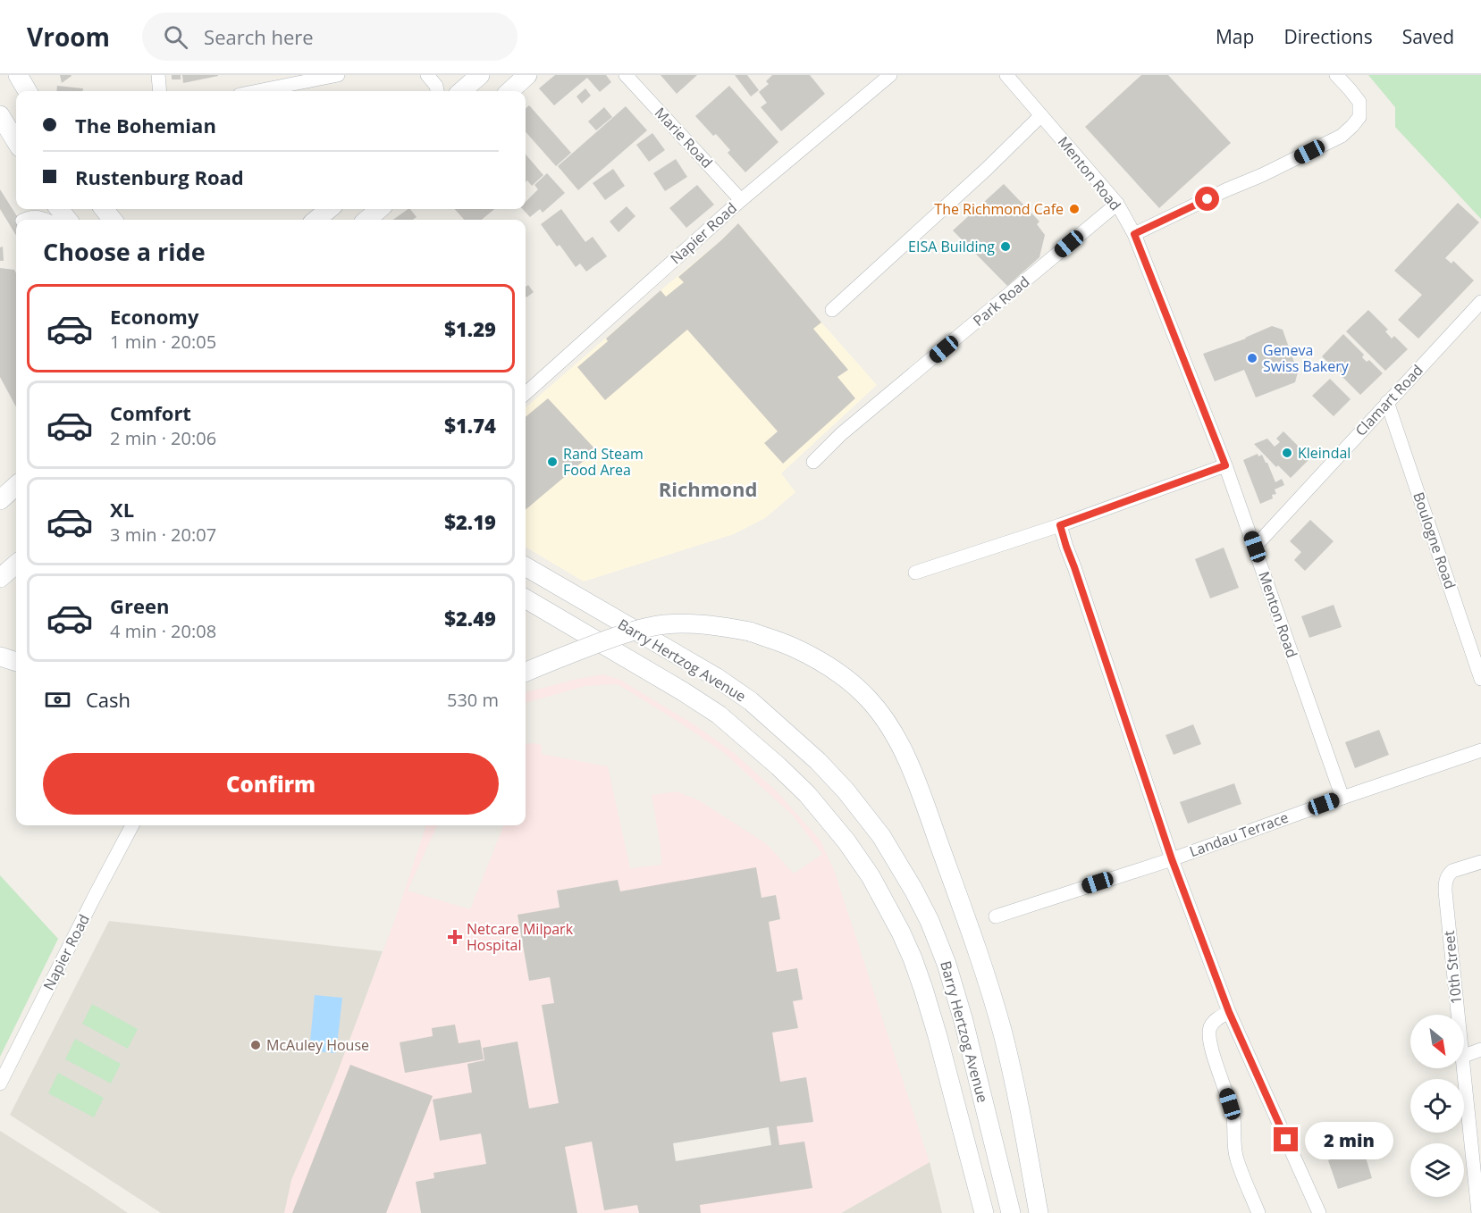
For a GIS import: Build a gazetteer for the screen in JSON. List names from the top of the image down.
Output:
{
  "streets": {
    "main road": ["Barry Hertzog Avenue"],
    "street": [
      "Marie Road",
      "Menton Road",
      "Napier Road",
      "Park Road",
      "Clamart Road",
      "Boulogne Road",
      "Landau Terrace",
      "10th Street"
    ]
  },
  "crossings": [
    ["Marie Road", "Napier Road"],
    ["Menton Road", "Park Road"],
    ["Menton Road", "Clamart Road"],
    ["Menton Road", "Landau Terrace"],
    ["Clamart Road", "Boulogne Road"]
  ],
  "districts": ["Richmond"],
  "places": {
    "other": [
      "The Richmond Cafe",
      "EISA Building",
      "Geneva Swiss Bakery",
      "Kleindal",
      "Rand Steam Food Area",
      "McAuley House"
    ],
    "health": ["Netcare Milpark Hospital"]
  },
  "north": "bottom right",
  "page": {
    "header": "Vroom",
    "search": "Search here",
    "nav": ["Map", "Directions", "Saved"],
    "banner": ["The Bohemian", "Rustenburg Road"],
    "heading": "Choose a ride",
    "list": [
      {
        "name": "Economy",
        "note": "1 min · 20:05",
        "value": "$1.29"
      },
      {
        "name": "Comfort",
        "note": "2 min · 20:06",
        "value": "$1.74"
      },
      {
        "name": "XL",
        "note": "3 min · 20:07",
        "value": "$2.19"
      },
      {
        "name": "Green",
        "note": "4 min · 20:08",
        "value": "$2.49"
      }
    ],
    "pay": ["Cash", "530 m"],
    "buttons": "Confirm",
    "bubble": "2 min"
  }
}
